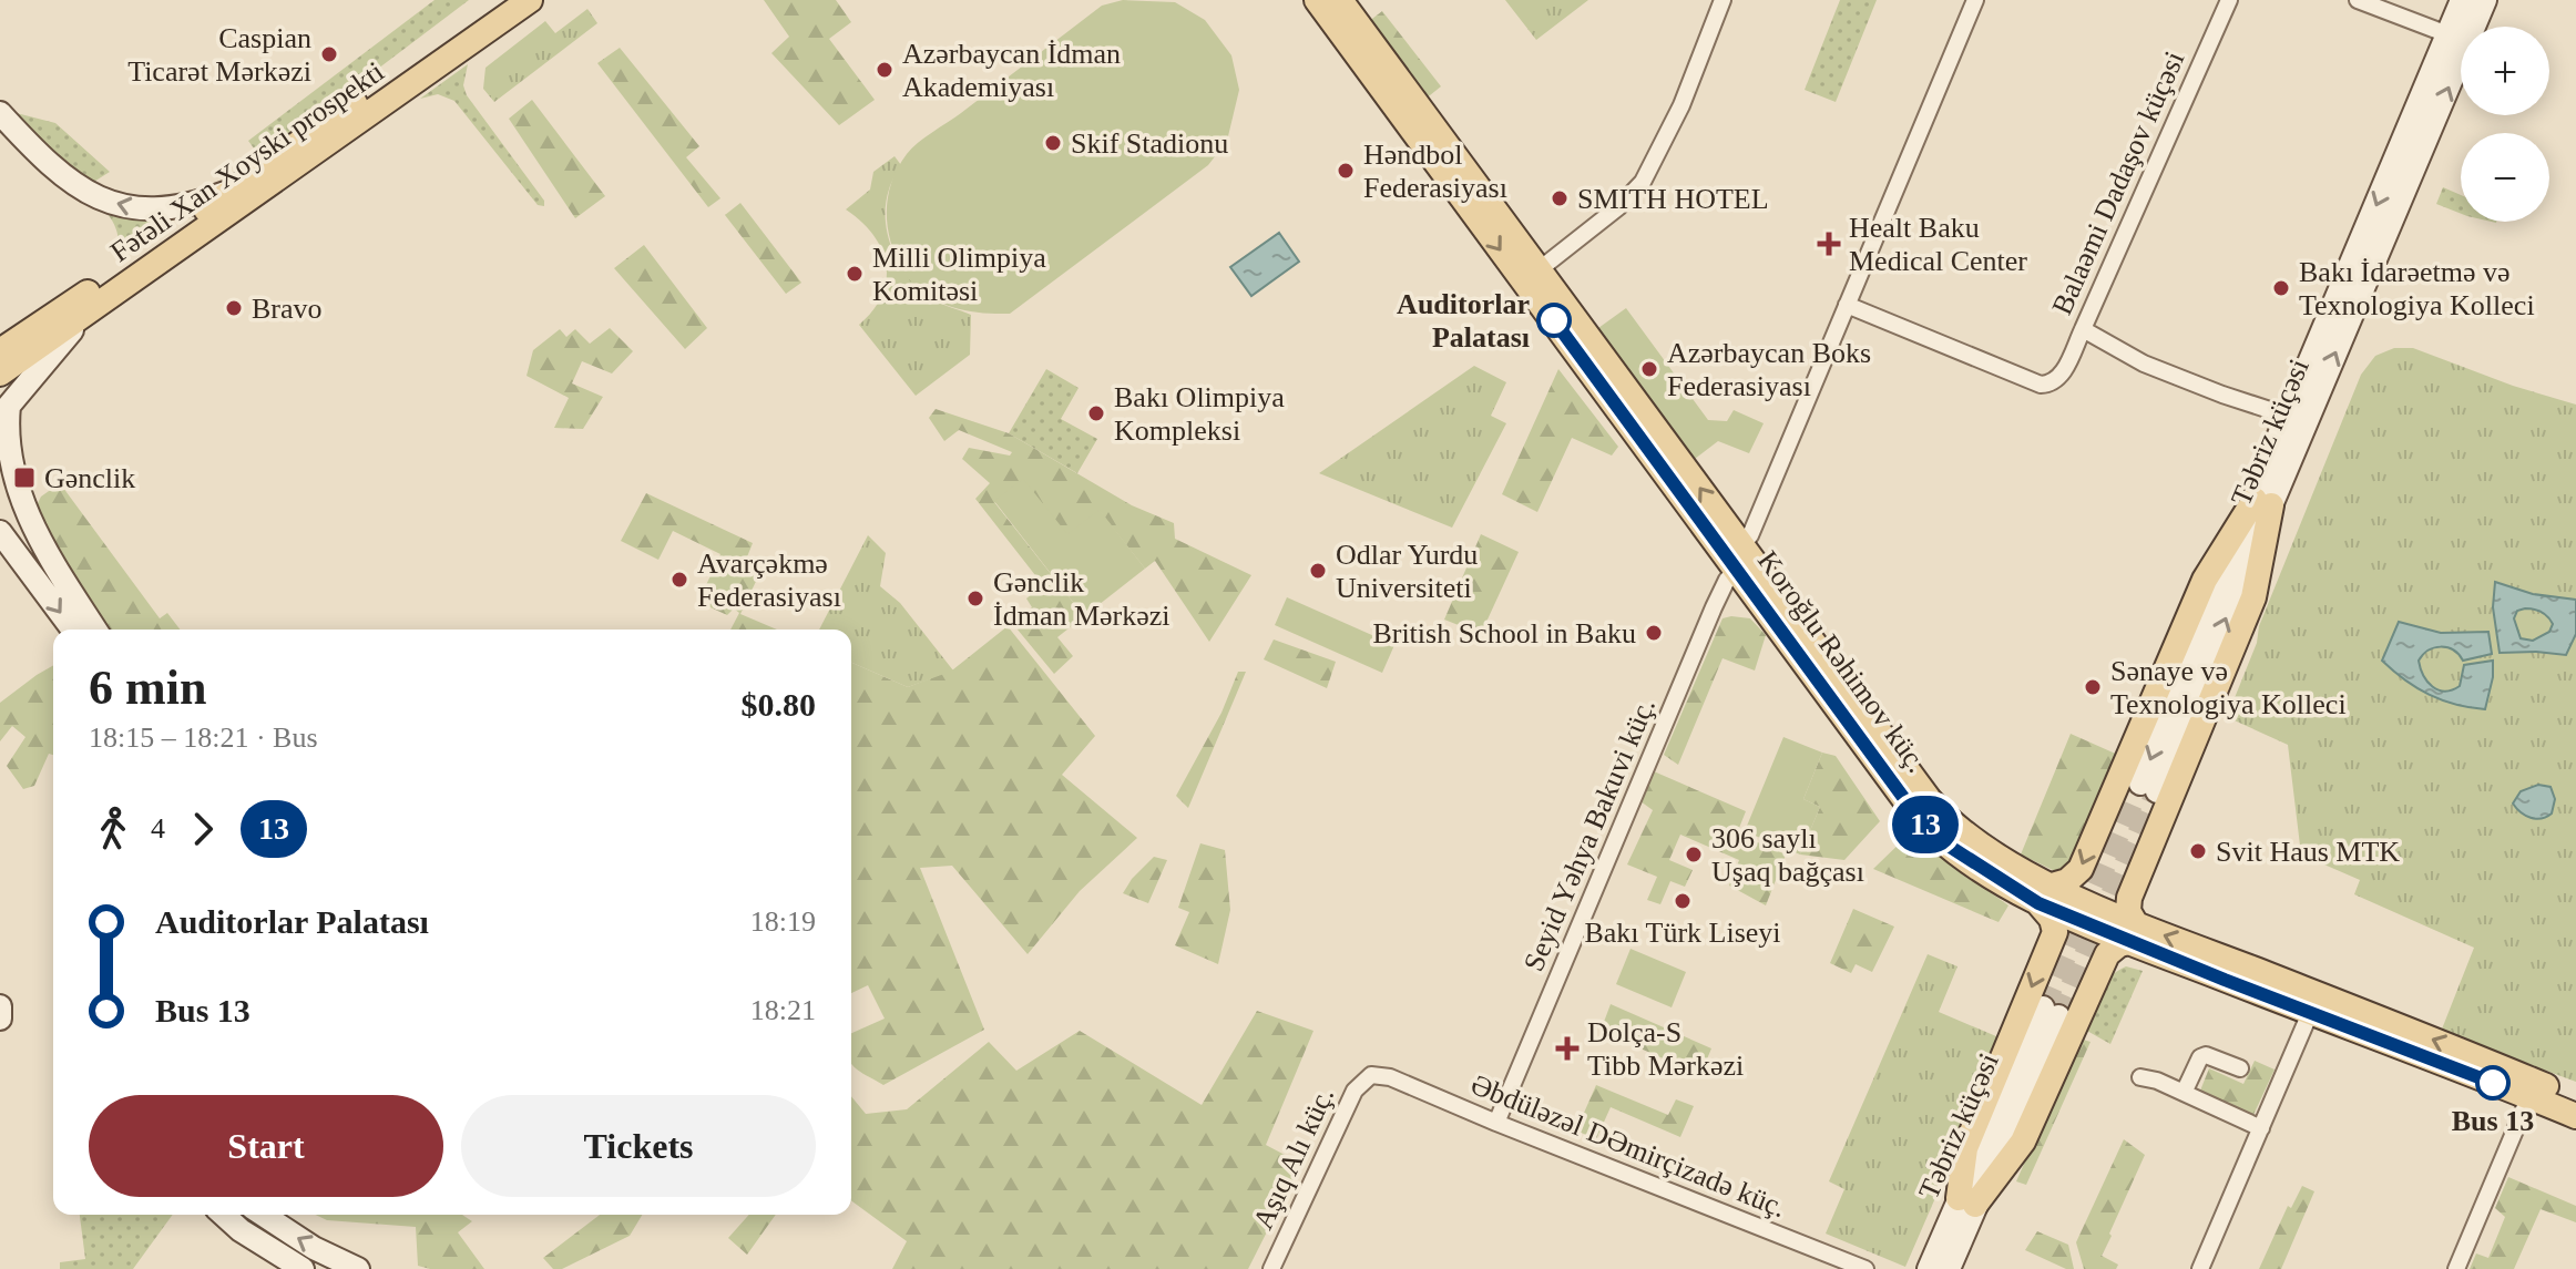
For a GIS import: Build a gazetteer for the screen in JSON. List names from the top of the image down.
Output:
{
  "streets": {
    "main road": ["Fətəli Xan Xoyski prospekti", "Təbriz küçəsi", "Koroğlu Rəhimov küç."],
    "street": [
      "Balaəmi Dadaşov küçəsi",
      "Seyid Yəhya Bakuvi küç.",
      "Əbdüləzəl DƏmirçizadə küç.",
      "Aşıq Alı küç."
    ]
  },
  "crossings": [
    ["Koroğlu Rəhimov küç.", "Seyid Yəhya Bakuvi küç."],
    ["Seyid Yəhya Bakuvi küç.", "Əbdüləzəl DƏmirçizadə küç."],
    ["Əbdüləzəl DƏmirçizadə küç.", "Aşıq Alı küç."]
  ],
  "places": {
    "other": [
      "Caspian Ticarət Mərkəzi",
      "Azərbaycan İdman Akademiyası",
      "Skif Stadionu",
      "Həndbol Federasiyası",
      "SMITH HOTEL",
      "Milli Olimpiya Komitəsi",
      "Bakı İdarəetmə və Texnologiya Kolleci",
      "Bravo",
      "Auditorlar Palatası",
      "Azərbaycan Boks Federasiyası",
      "Bakı Olimpiya Kompleksi",
      "Odlar Yurdu Universiteti",
      "Avarçəkmə Federasiyası",
      "Gənclik İdman Mərkəzi",
      "British School in Baku",
      "Sənaye və Texnologiya Kolleci",
      "Svit Haus MTK",
      "306 saylı Uşaq bağçası",
      "Bakı Türk Liseyi",
      "Bus 13"
    ],
    "health": ["Healt Baku Medical Center", "Dolça-S Tibb Mərkəzi"],
    "transit": ["Gənclik"]
  },
  "lines": ["bus line 13"],
  "page": {
    "on_map": "13",
    "map_buttons": ["+", "−"],
    "heading": ["6 min", "18:15 – 18:21 · Bus", "$0.80"],
    "legs": ["4", "13"],
    "list": [
      {
        "name": "Auditorlar Palatası",
        "value": "18:19"
      },
      {
        "name": "Bus 13",
        "value": "18:21"
      }
    ],
    "buttons": ["Start", "Tickets"]
  }
}
